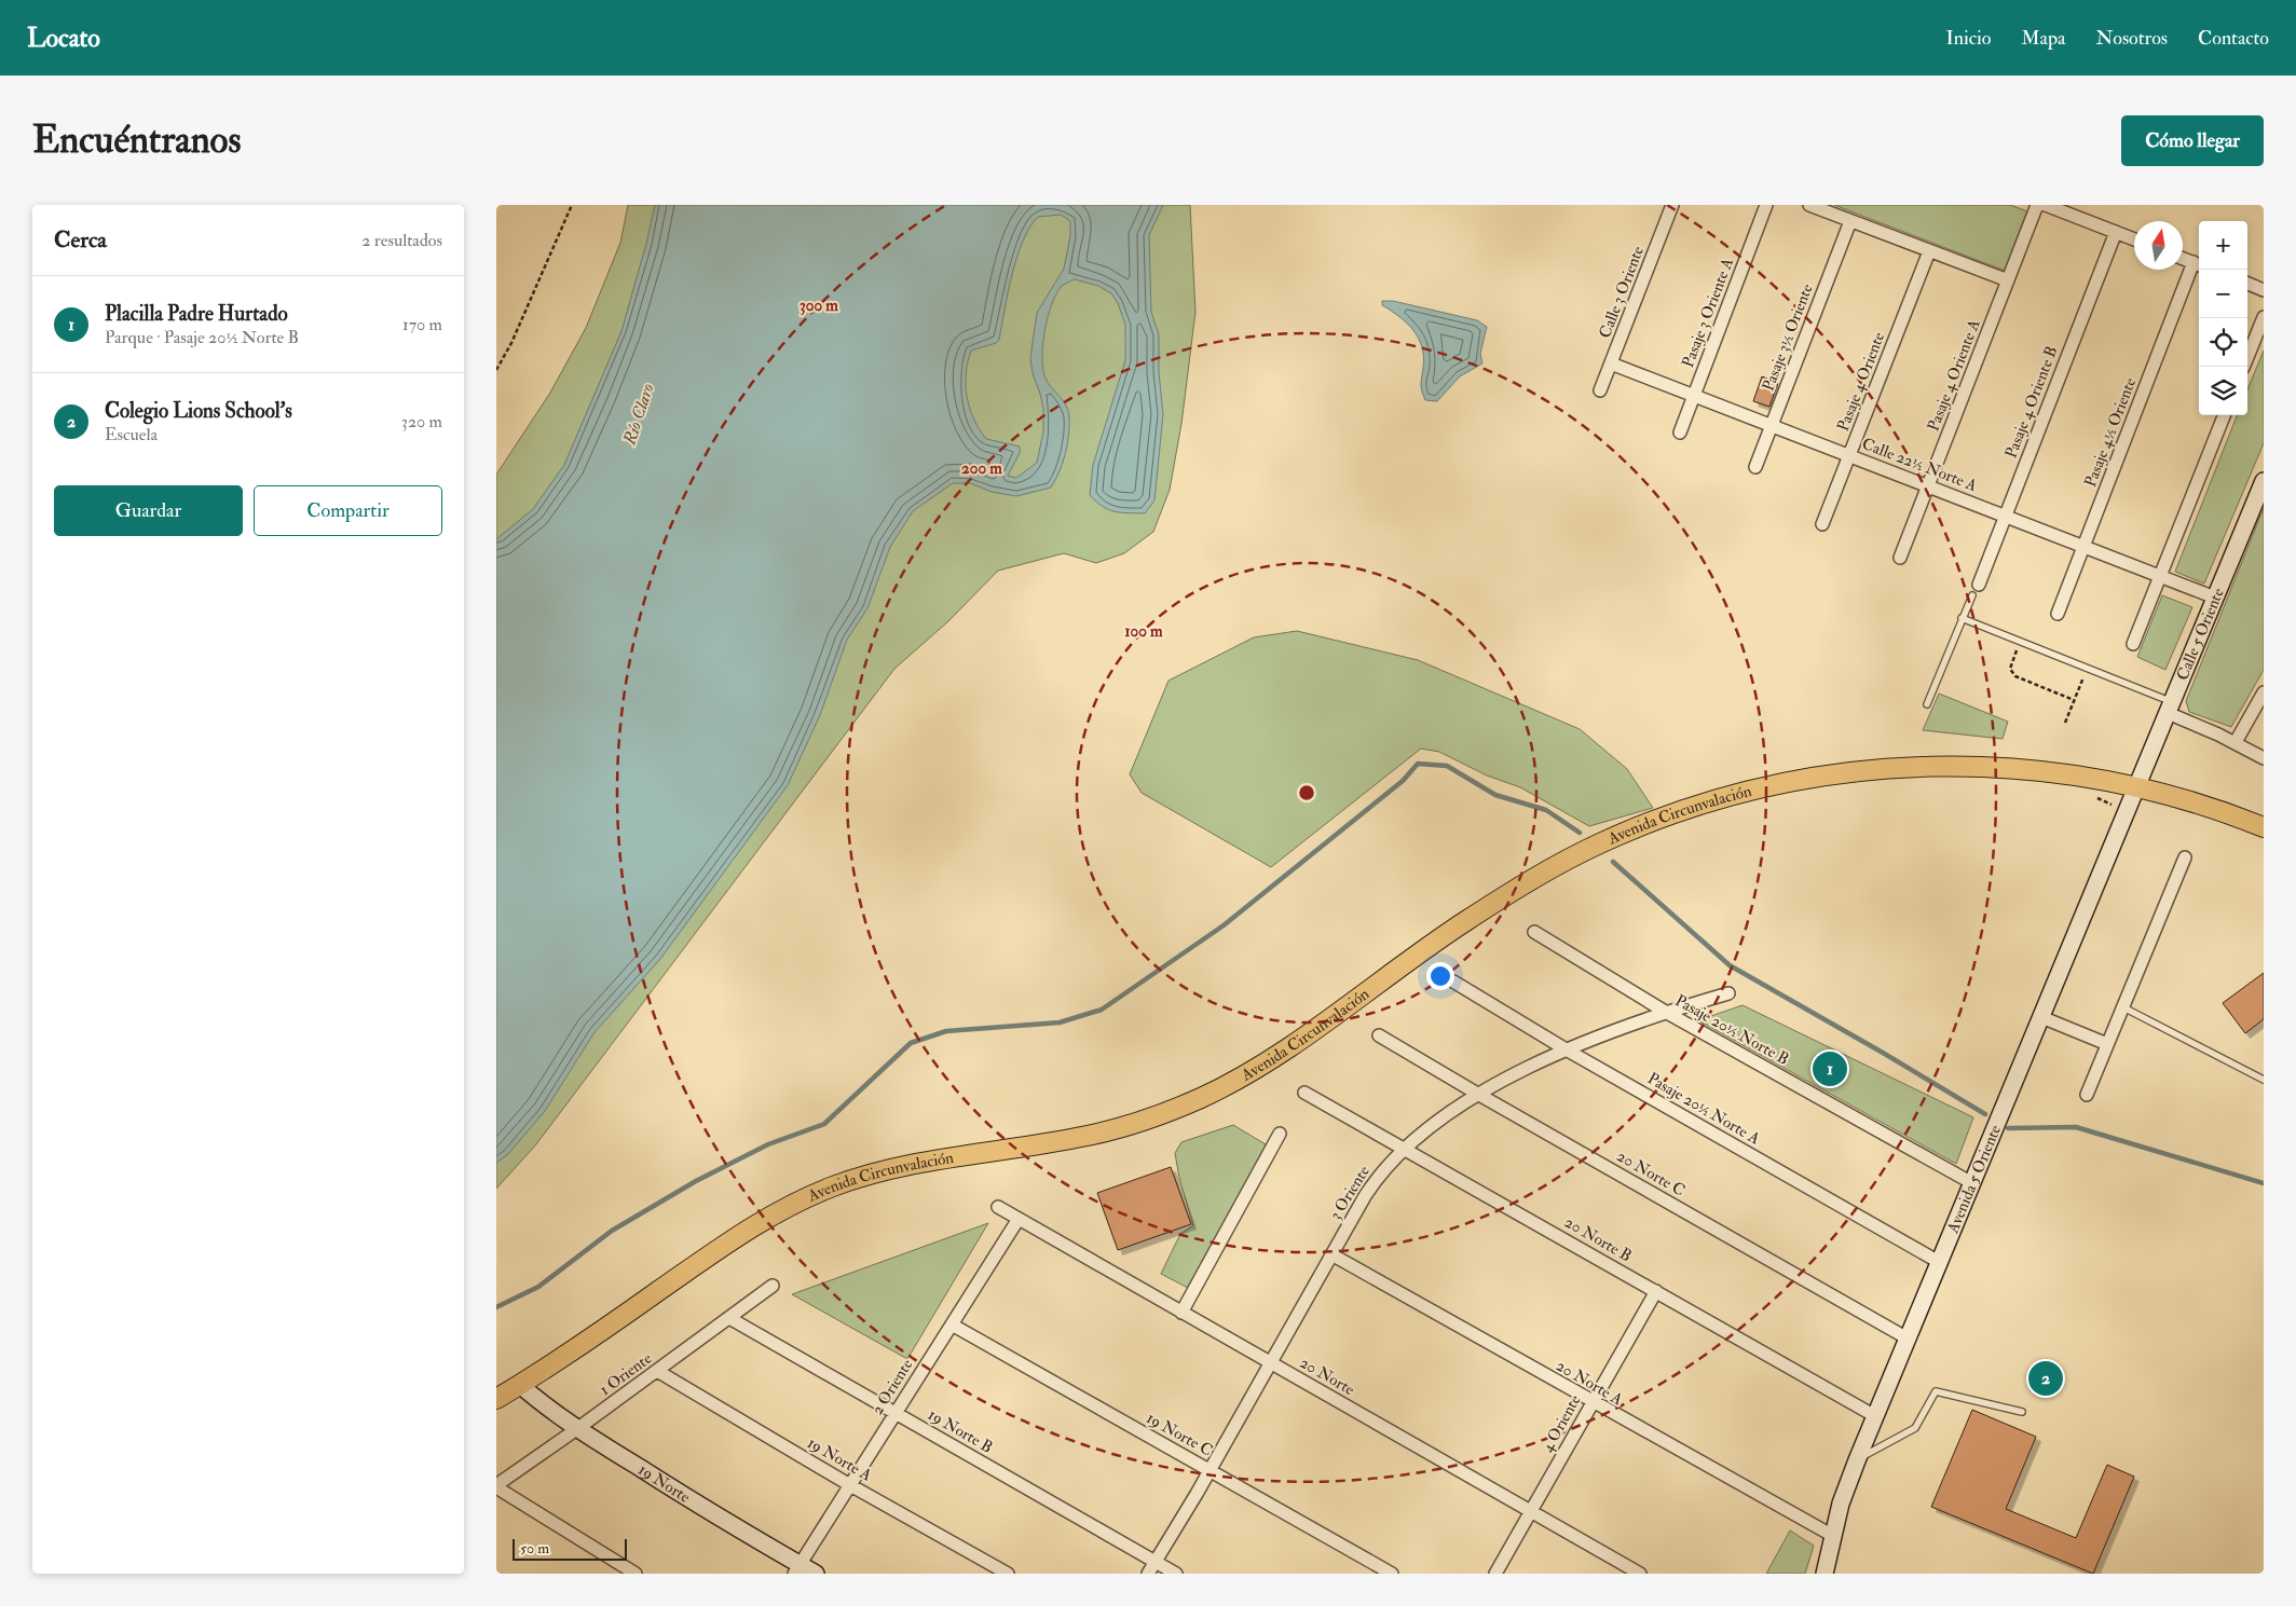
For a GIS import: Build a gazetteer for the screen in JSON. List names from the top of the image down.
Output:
{
  "streets": {
    "main road": ["Avenida Circunvalación"],
    "street": [
      "Calle 3 Oriente",
      "Pasaje 3 Oriente A",
      "Pasaje 3½ Oriente",
      "Pasaje 4 Oriente A",
      "Pasaje 4 Oriente",
      "Pasaje 4 Oriente B",
      "Pasaje 4½ Oriente",
      "Calle 22½ Norte A",
      "Calle 5 Oriente",
      "Pasaje 20½ Norte B",
      "Pasaje 20½ Norte A",
      "20 Norte C",
      "Avenida 5 Oriente",
      "3 Oriente",
      "20 Norte B",
      "1 Oriente",
      "20 Norte",
      "20 Norte A",
      "2 Oriente",
      "4 Oriente",
      "19 Norte B",
      "19 Norte C",
      "19 Norte A",
      "19 Norte"
    ]
  },
  "crossings": [
    ["Calle 3 Oriente", "Calle 22½ Norte A"],
    ["Pasaje 3 Oriente A", "Calle 22½ Norte A"],
    ["Pasaje 3½ Oriente", "Calle 22½ Norte A"],
    ["Pasaje 4 Oriente A", "Calle 22½ Norte A"],
    ["Pasaje 4 Oriente", "Calle 22½ Norte A"],
    ["Pasaje 4 Oriente B", "Calle 22½ Norte A"],
    ["Pasaje 4½ Oriente", "Calle 22½ Norte A"],
    ["Calle 22½ Norte A", "Calle 5 Oriente"],
    ["Calle 5 Oriente", "Avenida Circunvalación"],
    ["Calle 5 Oriente", "Avenida 5 Oriente"],
    ["Avenida Circunvalación", "Avenida 5 Oriente"],
    ["Avenida Circunvalación", "19 Norte"],
    ["Pasaje 20½ Norte B", "Avenida 5 Oriente"],
    ["Pasaje 20½ Norte B", "3 Oriente"],
    ["Pasaje 20½ Norte A", "Avenida 5 Oriente"],
    ["Pasaje 20½ Norte A", "3 Oriente"],
    ["20 Norte C", "Avenida 5 Oriente"],
    ["20 Norte C", "3 Oriente"],
    ["Avenida 5 Oriente", "20 Norte B"],
    ["Avenida 5 Oriente", "20 Norte A"],
    ["3 Oriente", "20 Norte B"],
    ["3 Oriente", "20 Norte"],
    ["3 Oriente", "20 Norte A"],
    ["3 Oriente", "19 Norte B"],
    ["3 Oriente", "19 Norte C"],
    ["20 Norte B", "4 Oriente"],
    ["1 Oriente", "19 Norte B"],
    ["1 Oriente", "19 Norte A"],
    ["1 Oriente", "19 Norte"],
    ["20 Norte", "2 Oriente"],
    ["20 Norte", "4 Oriente"],
    ["20 Norte A", "4 Oriente"],
    ["2 Oriente", "19 Norte B"],
    ["2 Oriente", "19 Norte C"],
    ["2 Oriente", "19 Norte A"],
    ["2 Oriente", "19 Norte"]
  ],
  "water": ["Río Claro"],
  "scale_bar": "50 m",
  "north": "top",
  "page": {
    "header": "Locato",
    "nav": [
      "Inicio",
      "Mapa",
      "Nosotros",
      "Contacto"
    ],
    "buttons": [
      "Cómo llegar",
      ["Guardar", "Compartir"]
    ],
    "title": "Encuéntranos",
    "heading": ["Cerca", "2 resultados"],
    "map_buttons": ["+", "−"],
    "list": [
      {
        "mark": "1",
        "name": "Placilla Padre Hurtado",
        "note": "Parque · Pasaje 20½ Norte B",
        "value": "170 m"
      },
      {
        "mark": "2",
        "name": "Colegio Lions School's",
        "note": "Escuela",
        "value": "320 m"
      }
    ],
    "pins": ["1", "2"],
    "scale": "50 m"
  },
  "rings": ["300 m", "200 m", "100 m"]
}
